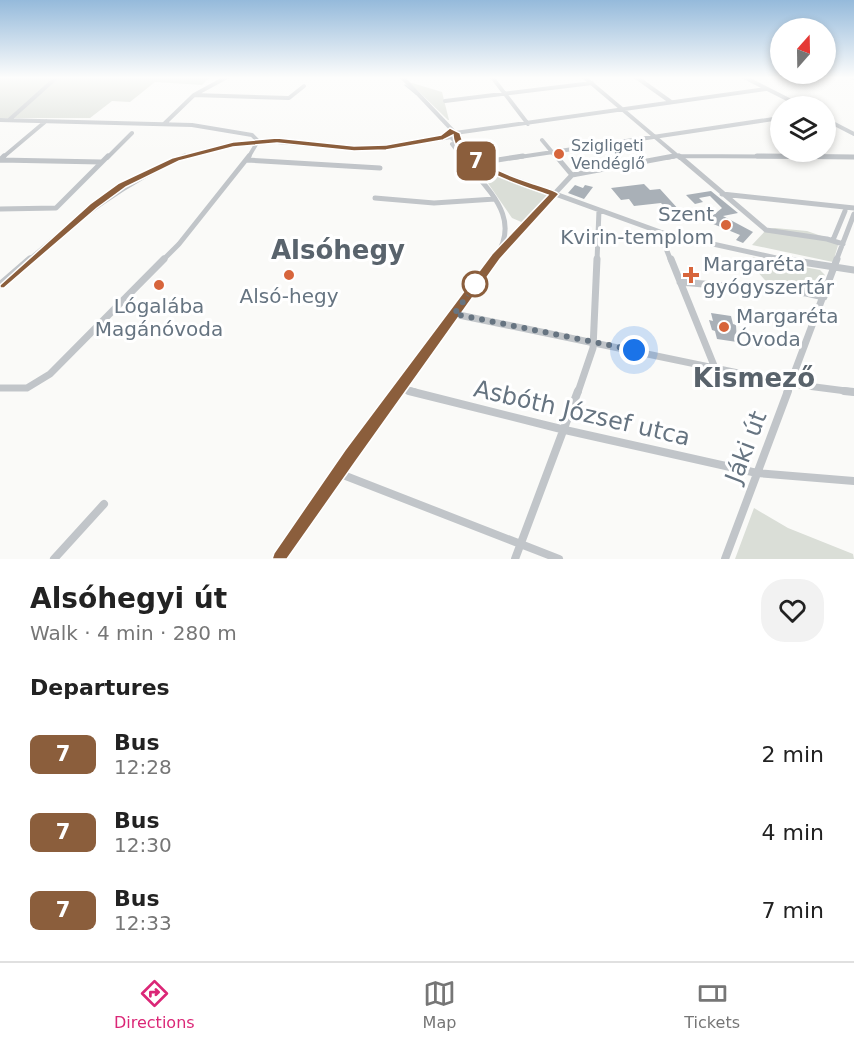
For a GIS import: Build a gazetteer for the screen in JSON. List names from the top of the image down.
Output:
{
  "streets": {
    "street": ["Asbóth József utca", "Jáki út"]
  },
  "crossings": [
    ["Asbóth József utca", "Jáki út"]
  ],
  "districts": ["Alsóhegy", "Kismező"],
  "places": {
    "other": [
      "Szigligeti Vendéglő",
      "Szent Kvirin-templom",
      "Alsó-hegy",
      "Lógalába Magánóvoda",
      "Margaréta Óvoda"
    ],
    "health": ["Margaréta gyógyszertár"]
  },
  "lines": ["bus line 7"],
  "north": "top",
  "page": {
    "on_map": "7",
    "heading": [
      ["Alsóhegyi út", "Walk · 4 min · 280 m"],
      "Departures"
    ],
    "list": [
      {
        "mark": "7",
        "name": "Bus",
        "note": "12:28",
        "value": "2 min"
      },
      {
        "mark": "7",
        "name": "Bus",
        "note": "12:30",
        "value": "4 min"
      },
      {
        "mark": "7",
        "name": "Bus",
        "note": "12:33",
        "value": "7 min"
      }
    ],
    "tabs": ["Directions", "Map", "Tickets"]
  }
}
